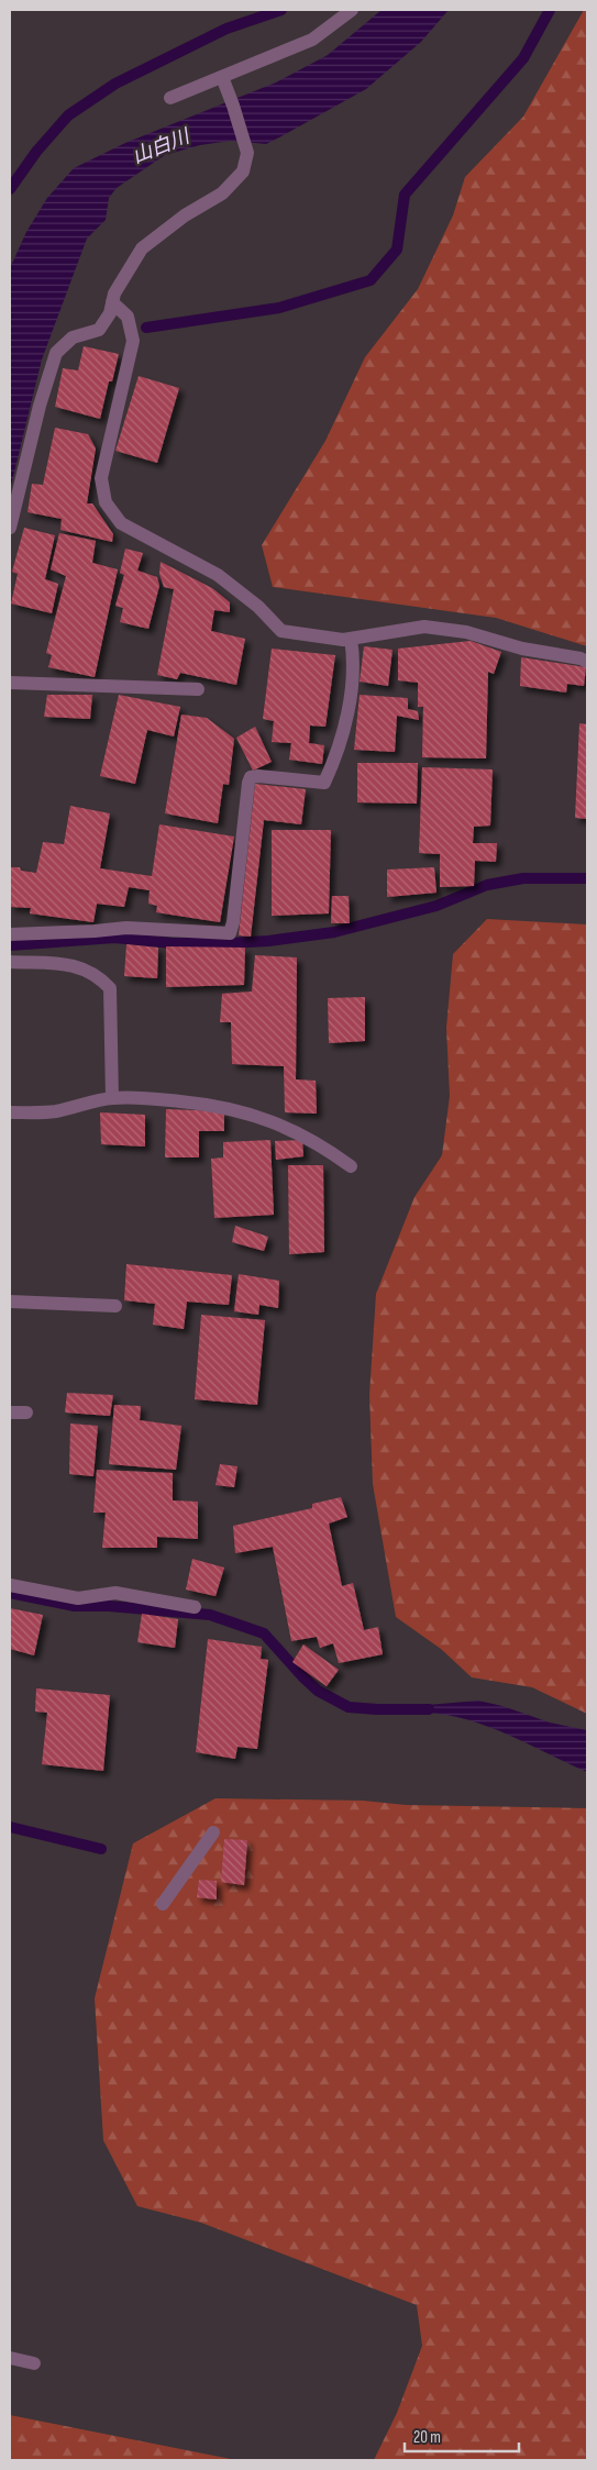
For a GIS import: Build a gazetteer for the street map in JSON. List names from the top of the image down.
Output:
{
  "water": ["山白川"],
  "scale_bar": "20 m"
}
